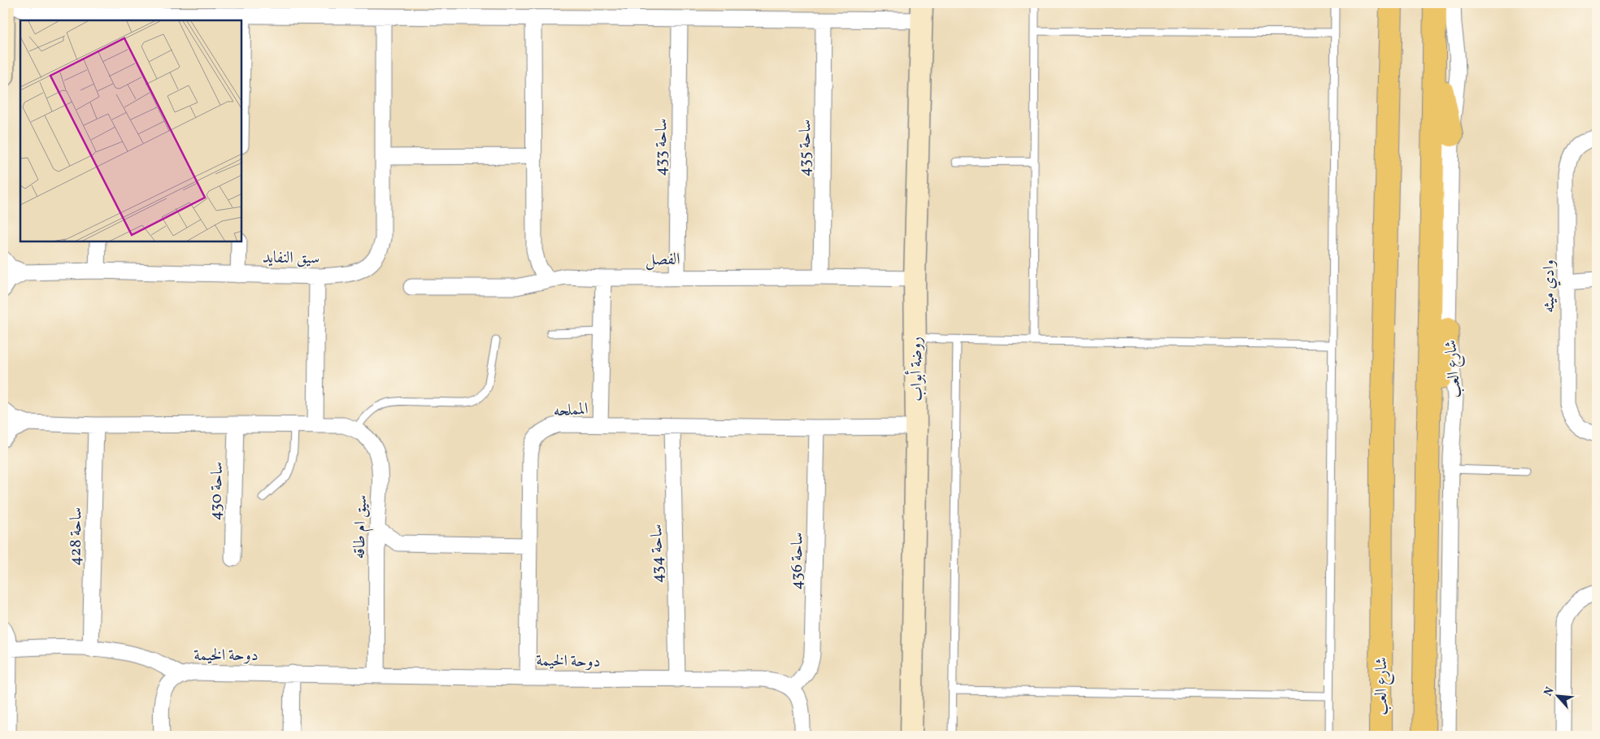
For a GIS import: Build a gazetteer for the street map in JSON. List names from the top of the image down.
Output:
{
  "streets": {
    "main road": ["شارع العب"],
    "street": [
      "ساحة 433",
      "ساحة 435",
      "سيق النفايد",
      "الفصل",
      "وادي ميثه",
      "روضة أبواب",
      "المملحه",
      "ساحة 430",
      "سيق ام طاقه",
      "ساحة 428",
      "ساحة 434",
      "ساحة 436",
      "دوحة الخيمة"
    ]
  },
  "crossings": [
    ["ساحة 433", "الفصل"],
    ["ساحة 435", "الفصل"],
    ["الفصل", "روضة أبواب"],
    ["روضة أبواب", "المملحه"],
    ["المملحه", "ساحة 434"],
    ["المملحه", "ساحة 436"],
    ["المملحه", "دوحة الخيمة"],
    ["سيق ام طاقه", "دوحة الخيمة"],
    ["ساحة 434", "دوحة الخيمة"],
    ["ساحة 436", "دوحة الخيمة"]
  ],
  "north": "top left"
}
